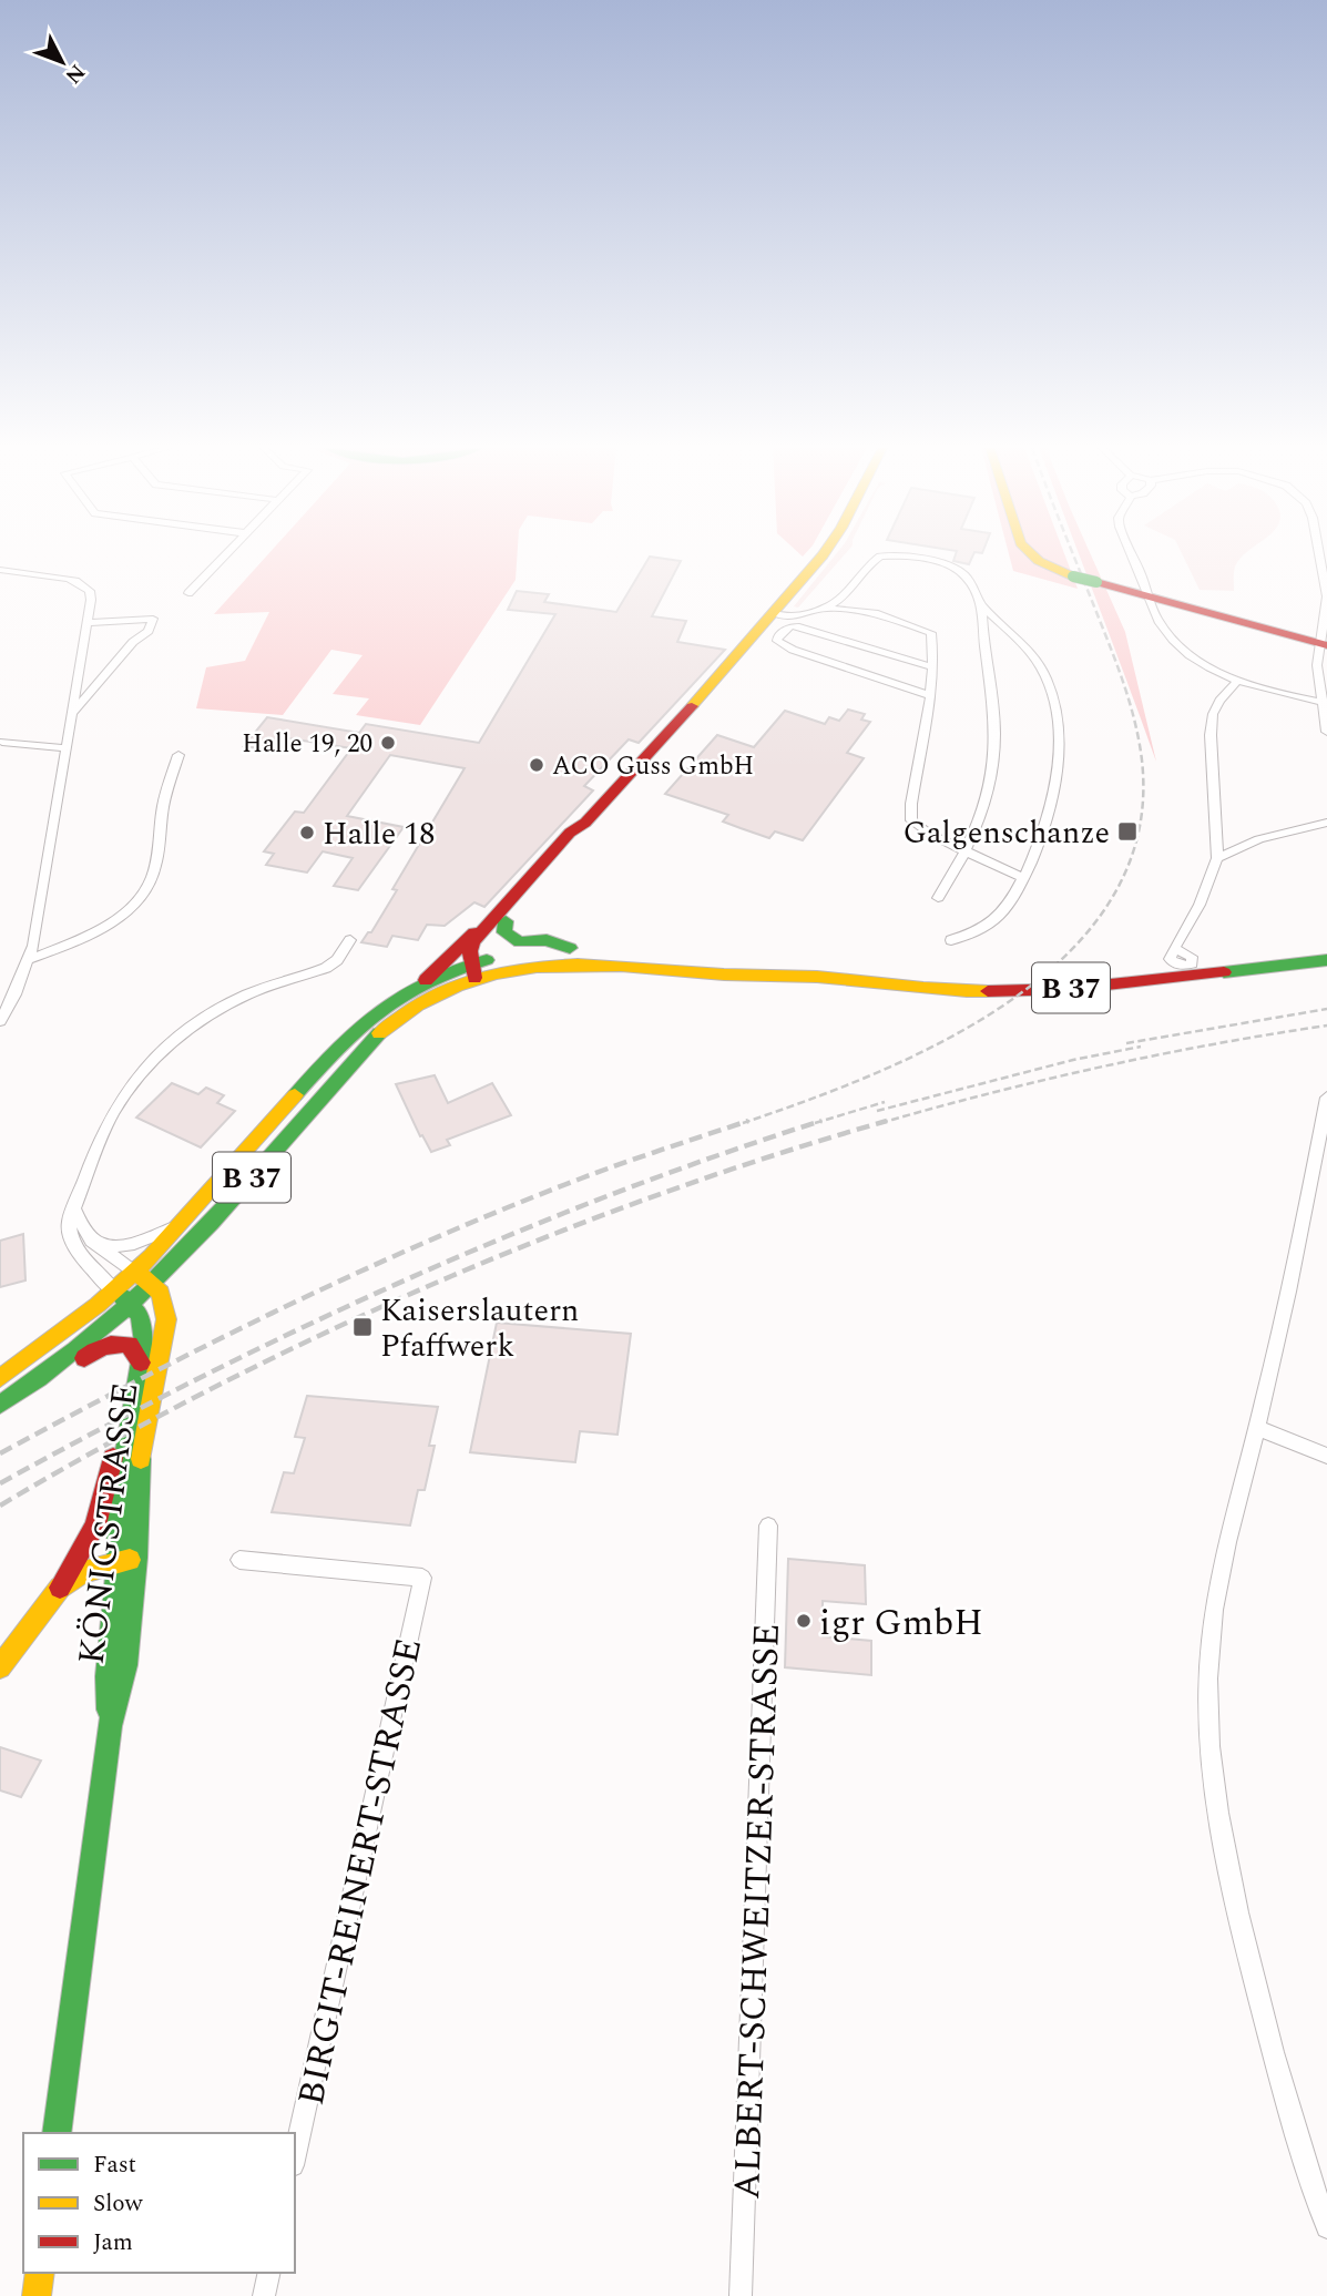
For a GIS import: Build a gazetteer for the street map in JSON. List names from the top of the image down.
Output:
{
  "streets": {
    "main road": ["B 37", "KÖNIGSTRASSE"],
    "street": ["BIRGIT-REINERT-STRASSE", "ALBERT-SCHWEITZER-STRASSE"]
  },
  "crossings": [
    ["B 37", "KÖNIGSTRASSE"]
  ],
  "places": {
    "other": [
      "Halle 19, 20",
      "ACO Guss GmbH",
      "Halle 18",
      "igr GmbH"
    ],
    "transit": ["Galgenschanze", "Kaiserslautern Pfaffwerk"]
  },
  "legend": ["Fast", "Slow", "Jam"],
  "north": "bottom right"
}
